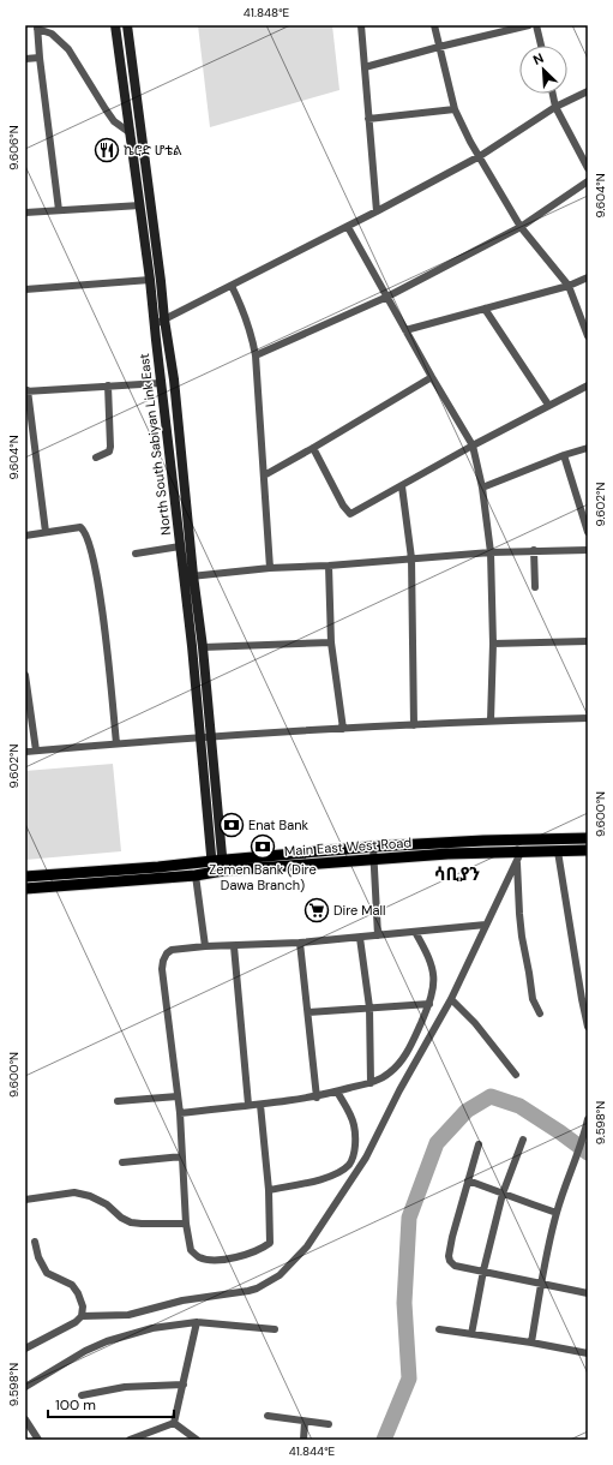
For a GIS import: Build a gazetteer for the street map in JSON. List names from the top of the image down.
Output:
{
  "streets": {
    "main road": ["North South Sabiyan Link East", "Main East West Road"]
  },
  "crossings": [
    ["North South Sabiyan Link East", "Main East West Road"]
  ],
  "districts": ["ሳቢያን"],
  "places": {
    "restaurant": ["ኬሮድ ሆቴል"],
    "bank": ["Enat Bank", "Zemen Bank (Dire Dawa Branch)"],
    "supermarket": ["Dire Mall"]
  },
  "scale_bar": "100 m",
  "north": "top left",
  "coordinates": [
    "41.848°E",
    "9.606°N",
    "9.604°N",
    "9.602°N",
    "9.600°N",
    "9.598°N",
    "41.844°E"
  ]
}
